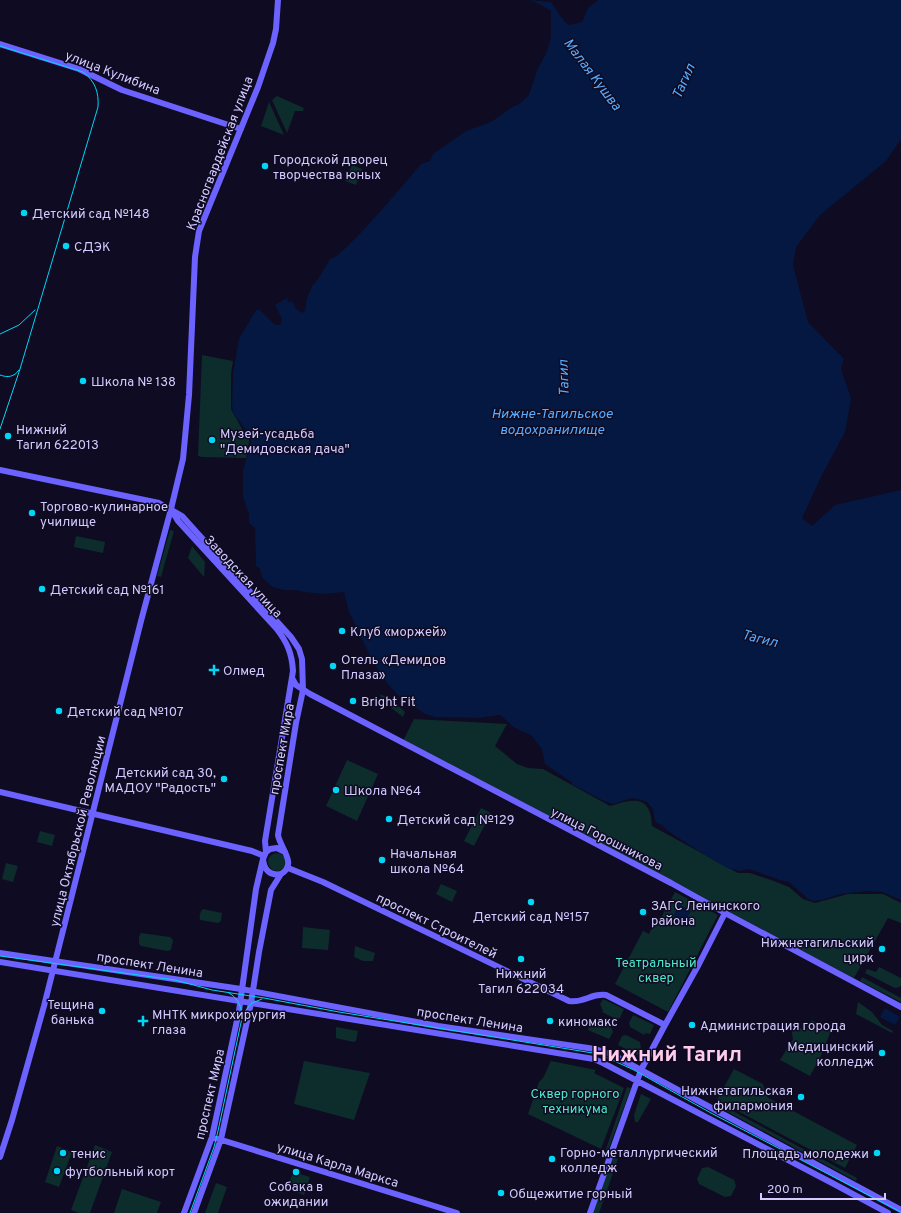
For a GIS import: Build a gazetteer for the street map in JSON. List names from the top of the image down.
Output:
{
  "streets": {
    "main road": [
      "улица Кулибина",
      "Красногвардейская улица",
      "Заводская улица",
      "проспект Мира",
      "улица Октябрьской Революции",
      "улица Горошникова",
      "проспект Строителей",
      "проспект Ленина",
      "улица Карла Маркса"
    ]
  },
  "crossings": [
    ["улица Кулибина", "Красногвардейская улица"],
    ["Красногвардейская улица", "Заводская улица"],
    ["Красногвардейская улица", "улица Октябрьской Революции"],
    ["Заводская улица", "проспект Мира"],
    ["Заводская улица", "улица Октябрьской Революции"],
    ["проспект Мира", "улица Горошникова"],
    ["проспект Мира", "проспект Строителей"],
    ["проспект Мира", "проспект Ленина"],
    ["проспект Мира", "улица Карла Маркса"],
    ["улица Октябрьской Революции", "проспект Ленина"]
  ],
  "districts": ["Нижний Тагил"],
  "water": ["Малая Кушва", "Тагил", "Нижне-Тагильское водохранилище"],
  "parks": ["Театральный сквер", "Сквер горного техникума"],
  "places": {
    "other": [
      "Городской дворец творчества юных",
      "Детский сад №148",
      "СДЭК",
      "Школа № 138",
      "Нижний Тагил 622013",
      "Музей-усадьба \"Демидовская дача\"",
      "Торгово-кулинарное училище",
      "Детский сад №161",
      "Клуб «моржей»",
      "Отель «Демидов Плаза»",
      "Bright Fit",
      "Детский сад №107",
      "Детский сад 30, МАДОУ \"Радость\"",
      "Школа №64",
      "Детский сад №129",
      "Начальная школа №64",
      "Детский сад №157",
      "ЗАГС Ленинского района",
      "Нижнетагильский цирк",
      "Нижний Тагил 622034",
      "Тещина банька",
      "киномакс",
      "Администрация города",
      "Медицинский колледж",
      "Нижнетагильская филармония",
      "тенис",
      "Площадь молодежи",
      "Горно-металлургический колледж",
      "футбольный корт",
      "Собака в ожидании",
      "Общежитие горный"
    ],
    "health": ["Олмед", "МНТК микрохирургия глаза"]
  },
  "scale_bar": "200 m"
}
